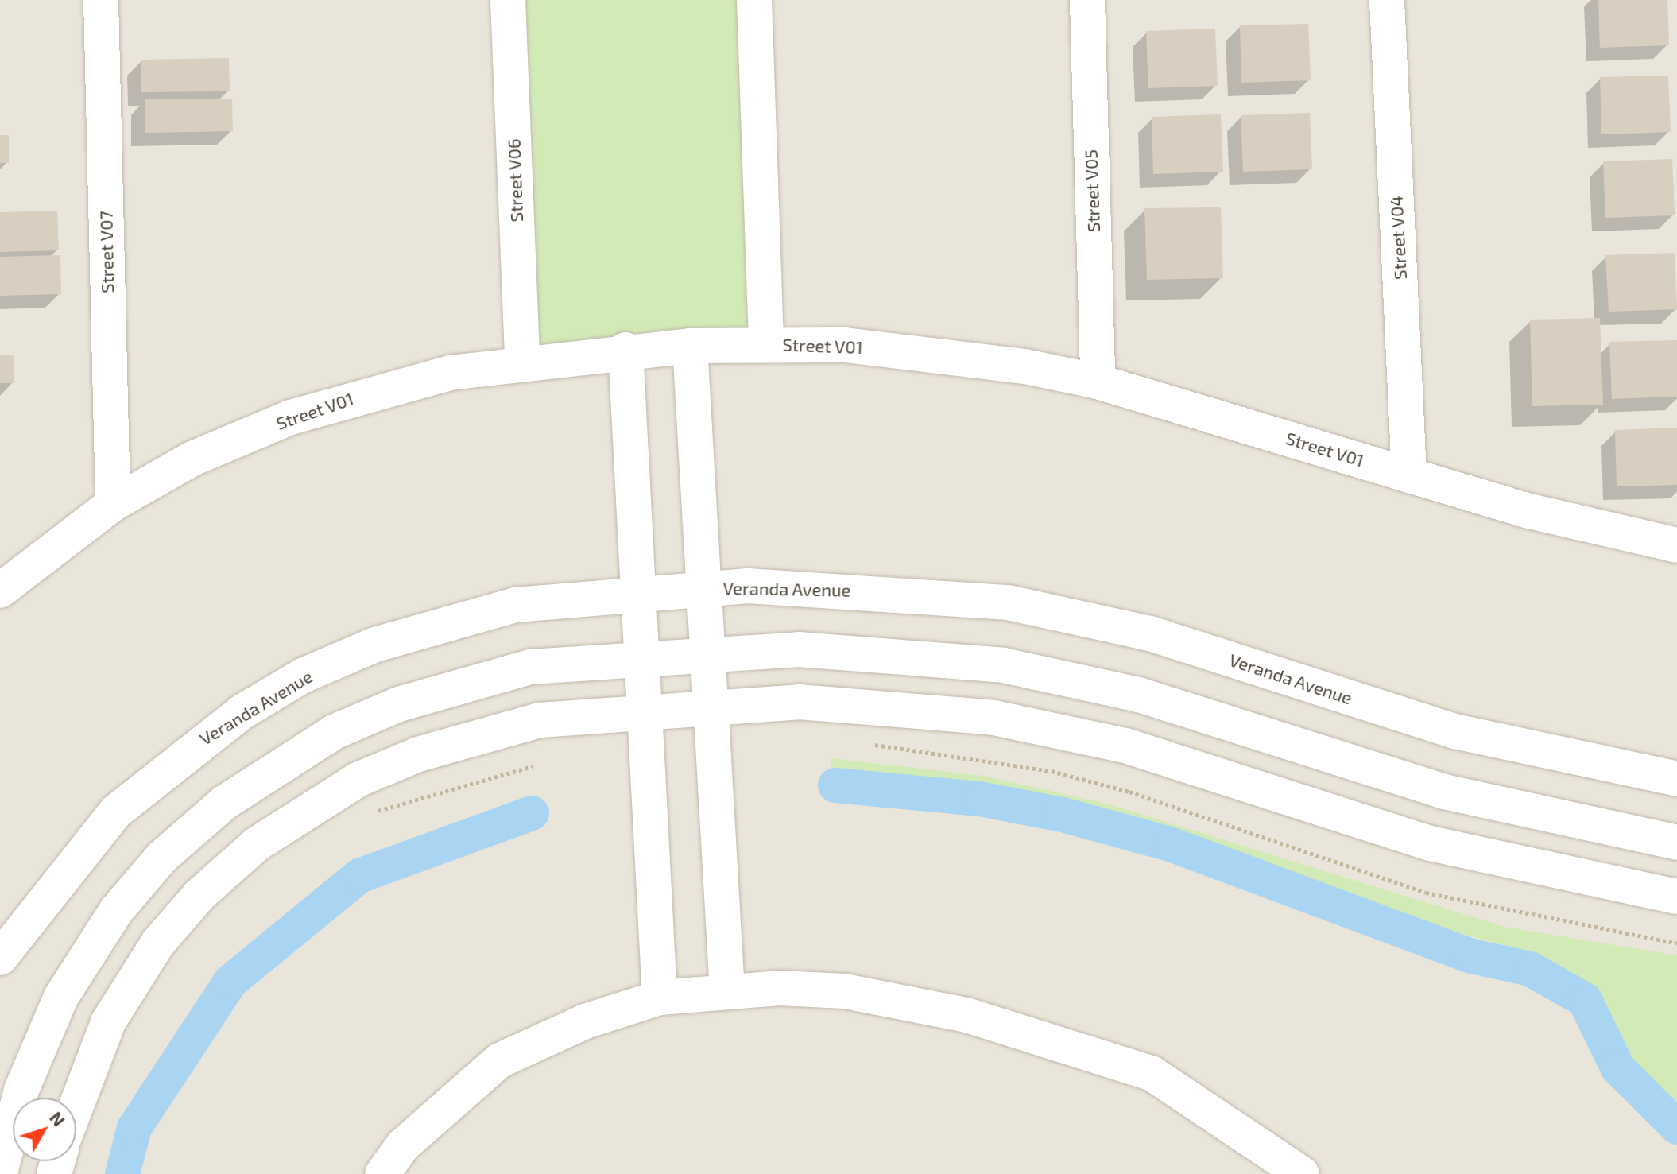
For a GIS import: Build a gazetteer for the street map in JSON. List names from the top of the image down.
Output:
{
  "streets": {
    "street": [
      "Street V06",
      "Street V05",
      "Street V04",
      "Street V07",
      "Street V01",
      "Veranda Avenue"
    ]
  },
  "crossings": [
    ["Street V06", "Street V01"],
    ["Street V05", "Street V01"],
    ["Street V04", "Street V01"],
    ["Street V07", "Street V01"]
  ],
  "north": "top right"
}
